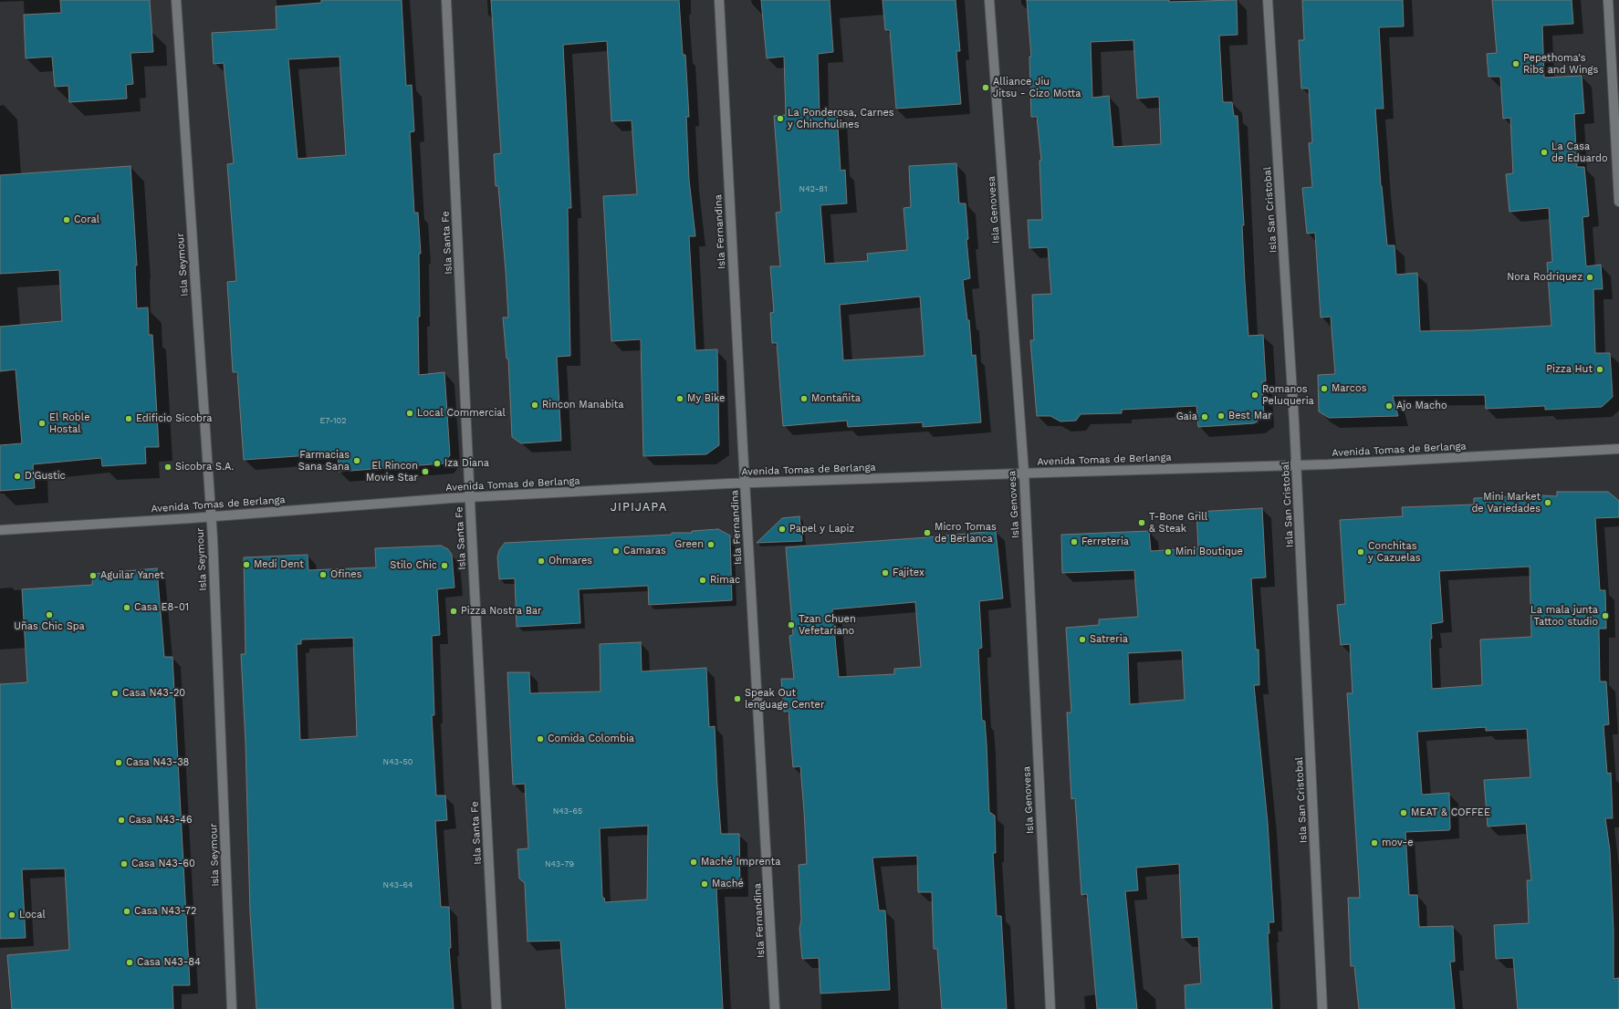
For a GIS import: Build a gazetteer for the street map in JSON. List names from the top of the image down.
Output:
{
  "streets": {
    "street": [
      "Isla Genovesa",
      "Isla San Cristobal",
      "Isla Fernandina",
      "Isla Santa Fe",
      "Isla Seymour",
      "Avenida Tomas de Berlanga"
    ]
  },
  "crossings": [
    ["Isla Genovesa", "Avenida Tomas de Berlanga"],
    ["Isla San Cristobal", "Avenida Tomas de Berlanga"],
    ["Isla Fernandina", "Avenida Tomas de Berlanga"],
    ["Isla Santa Fe", "Avenida Tomas de Berlanga"],
    ["Isla Seymour", "Avenida Tomas de Berlanga"]
  ],
  "districts": ["JIPIJAPA"],
  "places": [
    "Pepethoma's Ribs and Wings",
    "Alliance Jiu Jitsu - Cizo Motta",
    "La Ponderosa, Carnes y Chinchulines",
    "La Casa de Eduardo",
    "Coral",
    "Nora Rodriquez",
    "Pizza Hut",
    "Marcos",
    "Romanos Peluqueria",
    "My Bike",
    "Montañita",
    "Rincon Manabita",
    "Ajo Macho",
    "Local Commercial",
    "Best Mar",
    "Gaia",
    "Edificio Sicobra",
    "El Roble Hostal",
    "Farmacias Sana Sana",
    "Iza Diana",
    "Sicobra S.A.",
    "El Rincon Movie Star",
    "D'Gustic",
    "Mini Market de Variedades",
    "T-Bone Grill & Steak",
    "Papel y Lapiz",
    "Micro Tomas de Berlanca",
    "Ferreteria",
    "Green",
    "Camaras",
    "Mini Boutique",
    "Conchitas y Cazuelas",
    "Ohmares",
    "Medi Dent",
    "Stilo Chic",
    "Fajitex",
    "Ofines",
    "Aguilar Yanet",
    "Rimac",
    "Casa E8-01",
    "Pizza Nostra Bar",
    "Uñas Chic Spa",
    "La mala junta Tattoo studio",
    "Tzan Chuen Vefetariano",
    "Satreria",
    "Casa N43-20",
    "Speak Out lenguage Center",
    "Comida Colombia",
    "Casa N43-38",
    "MEAT & COFFEE",
    "Casa N43-46",
    "mov-e",
    "Maché Imprenta",
    "Casa N43-60",
    "Maché",
    "Casa N43-72",
    "Local",
    "Casa N43-84"
  ],
  "house_numbers": [
    "N42-81",
    "E7-102",
    "N43-50",
    "N43-65",
    "N43-79",
    "N43-64"
  ]
}
